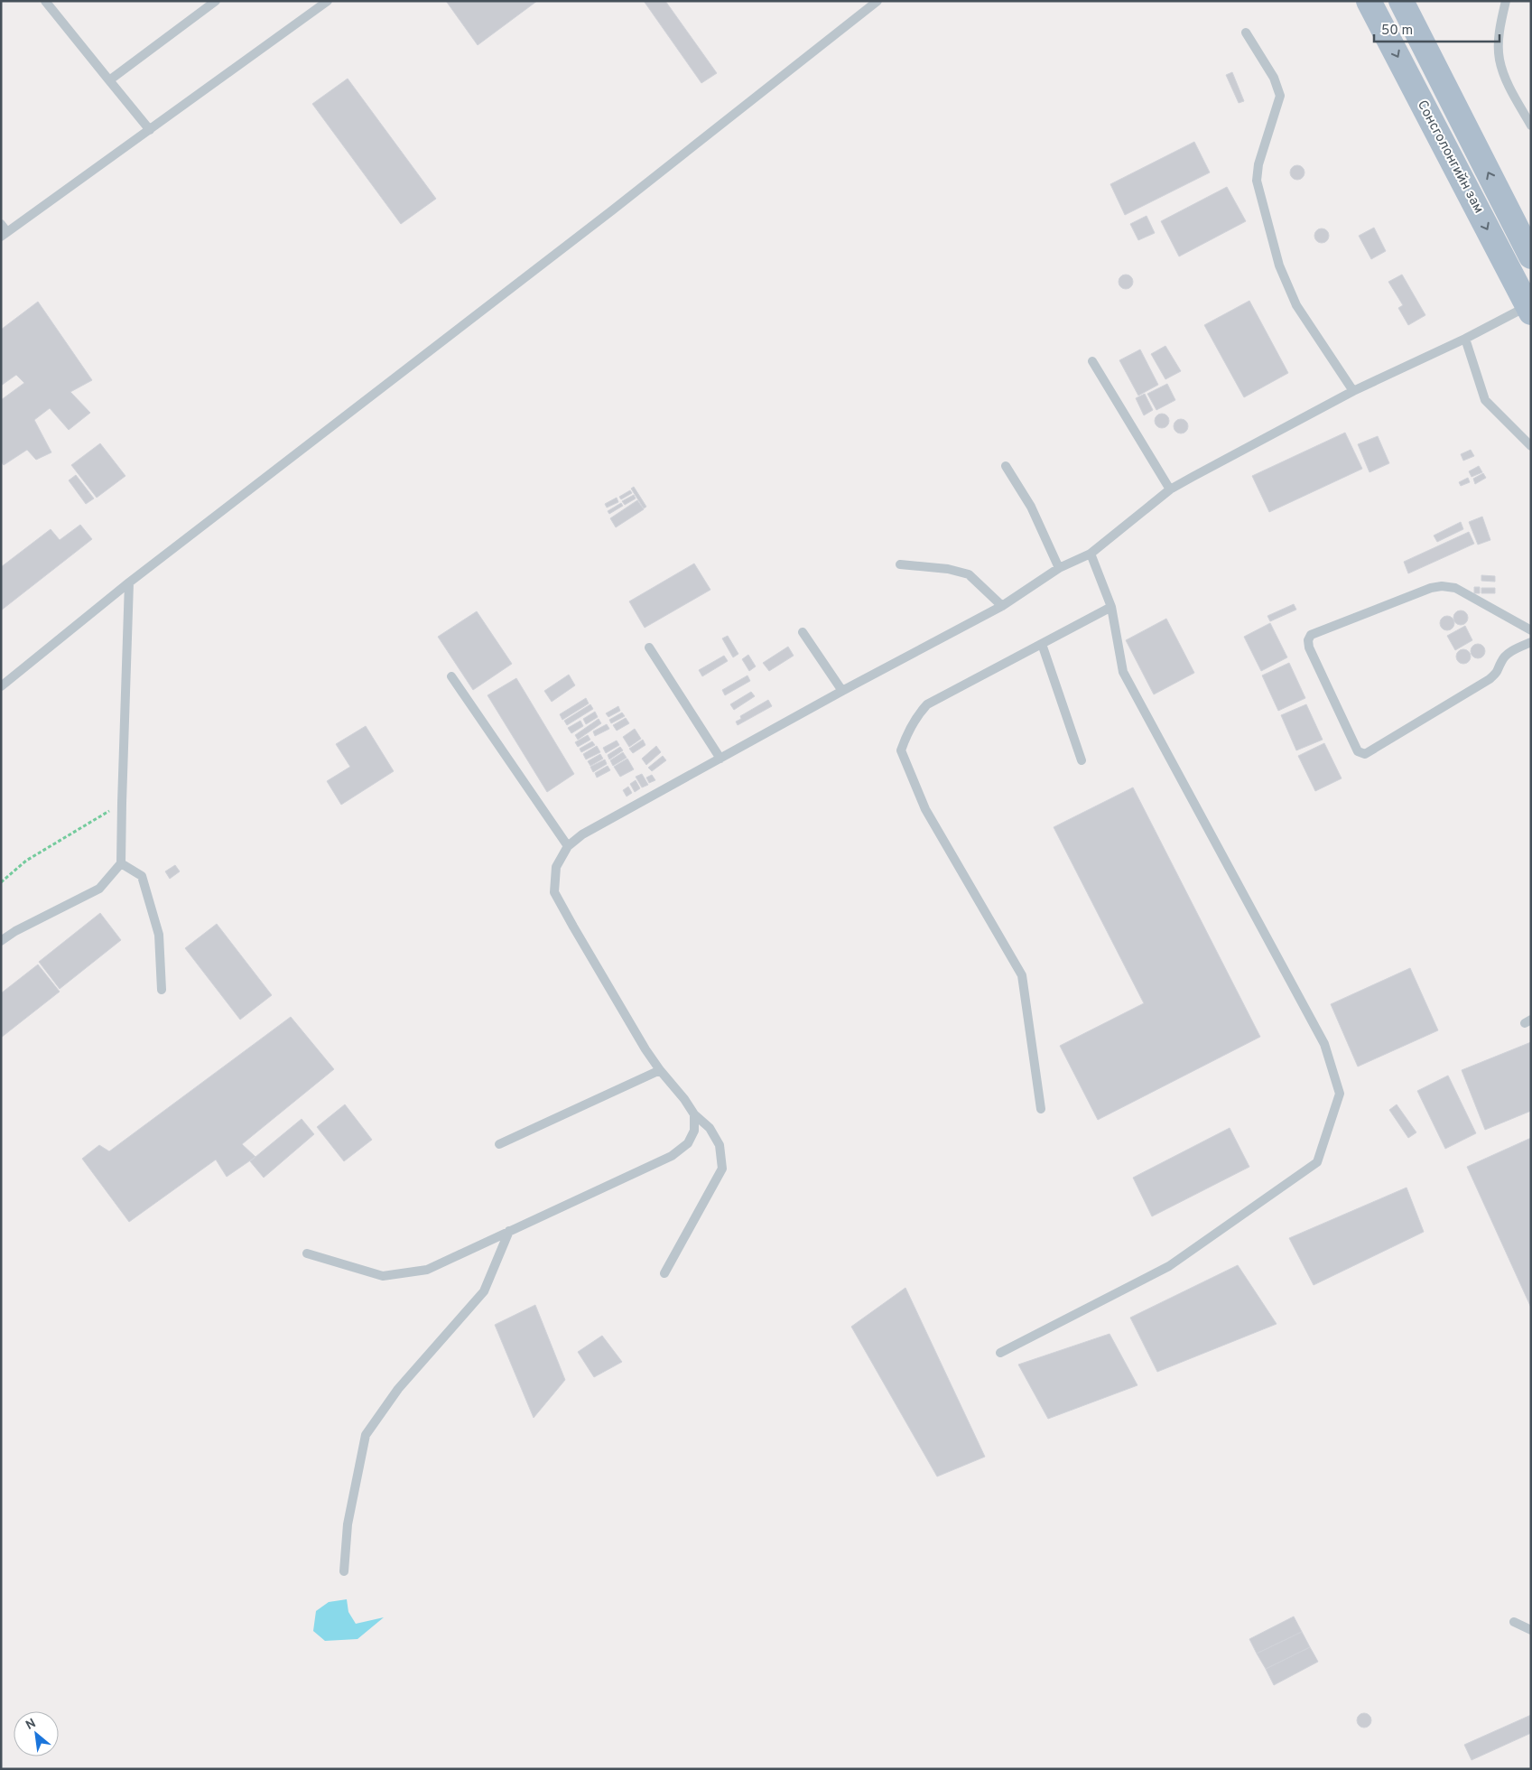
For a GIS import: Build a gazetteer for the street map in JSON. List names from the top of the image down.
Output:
{
  "streets": {
    "main road": ["Сонсголонгийн зам"]
  },
  "scale_bar": "50 m",
  "north": "top left"
}
